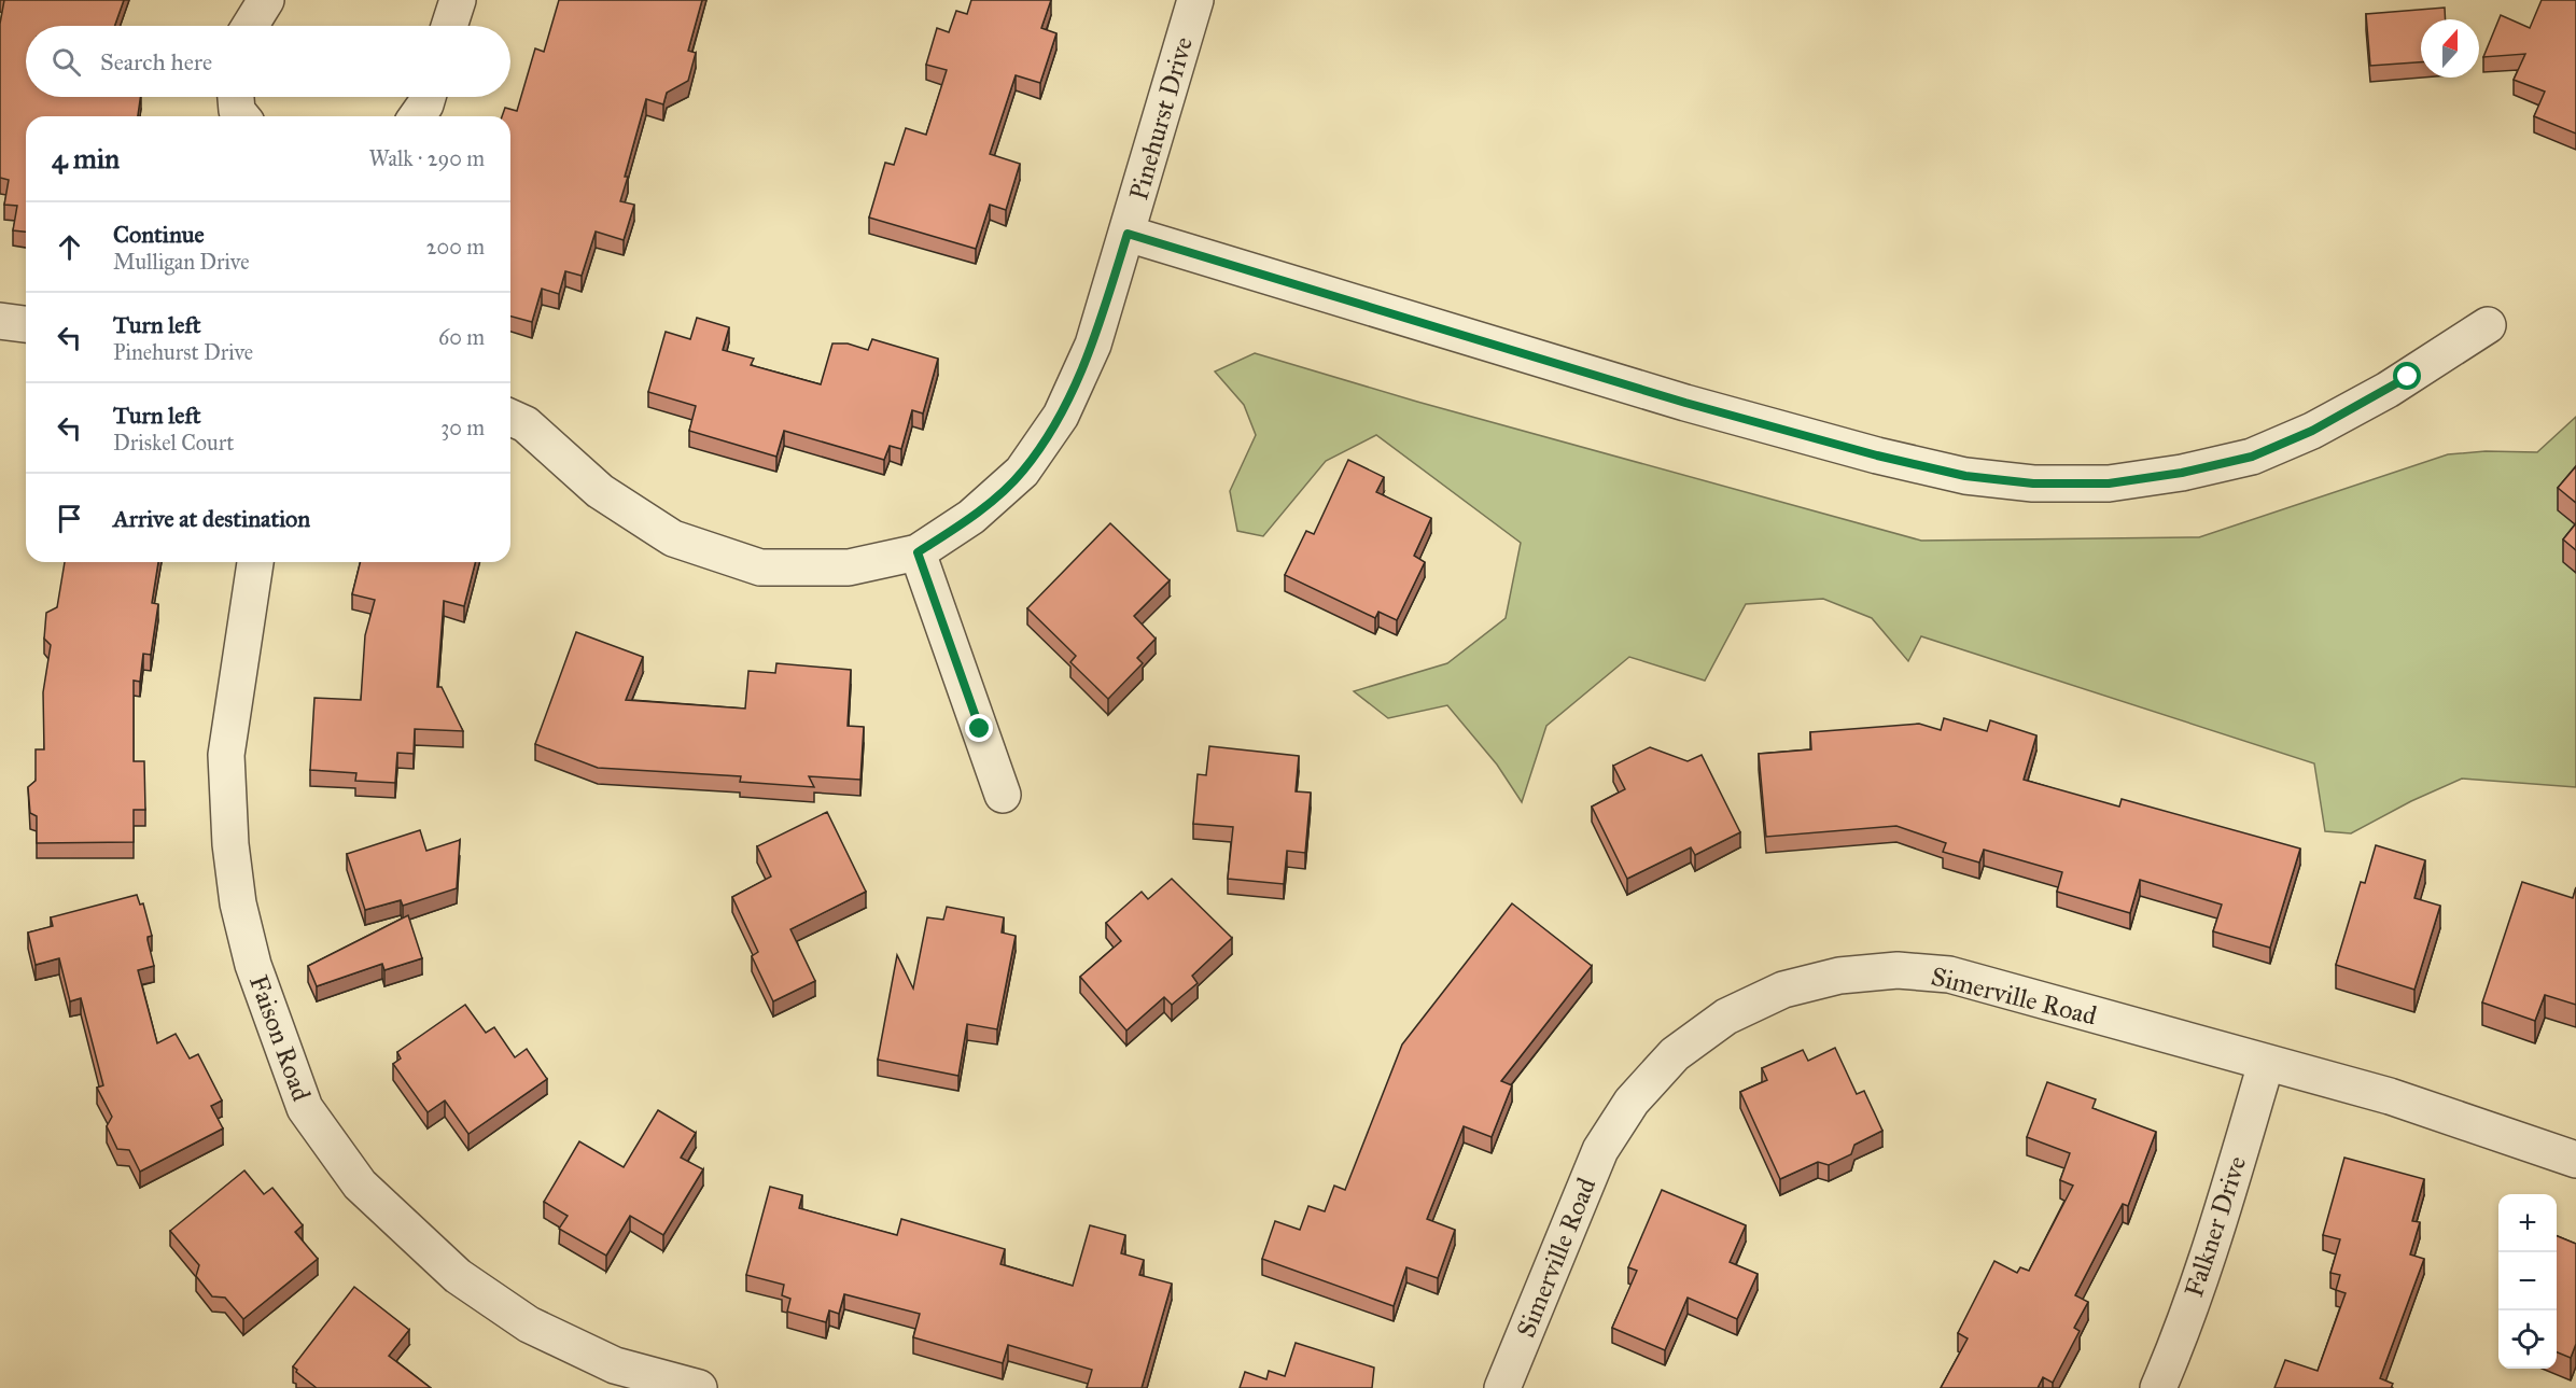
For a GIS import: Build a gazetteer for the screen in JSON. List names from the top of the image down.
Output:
{
  "streets": {
    "street": [
      "Pinehurst Drive",
      "Simerville Road",
      "Faison Road",
      "Falkner Drive"
    ]
  },
  "crossings": [
    ["Simerville Road", "Falkner Drive"]
  ],
  "north": "top",
  "page": {
    "search": "Search here",
    "heading": ["4 min", "Walk · 290 m"],
    "list": [
      ["Continue", "Mulligan Drive", "200 m"],
      ["Turn left", "Pinehurst Drive", "60 m"],
      ["Turn left", "Driskel Court", "30 m"],
      "Arrive at destination"
    ],
    "map_buttons": ["+", "−"]
  }
}
